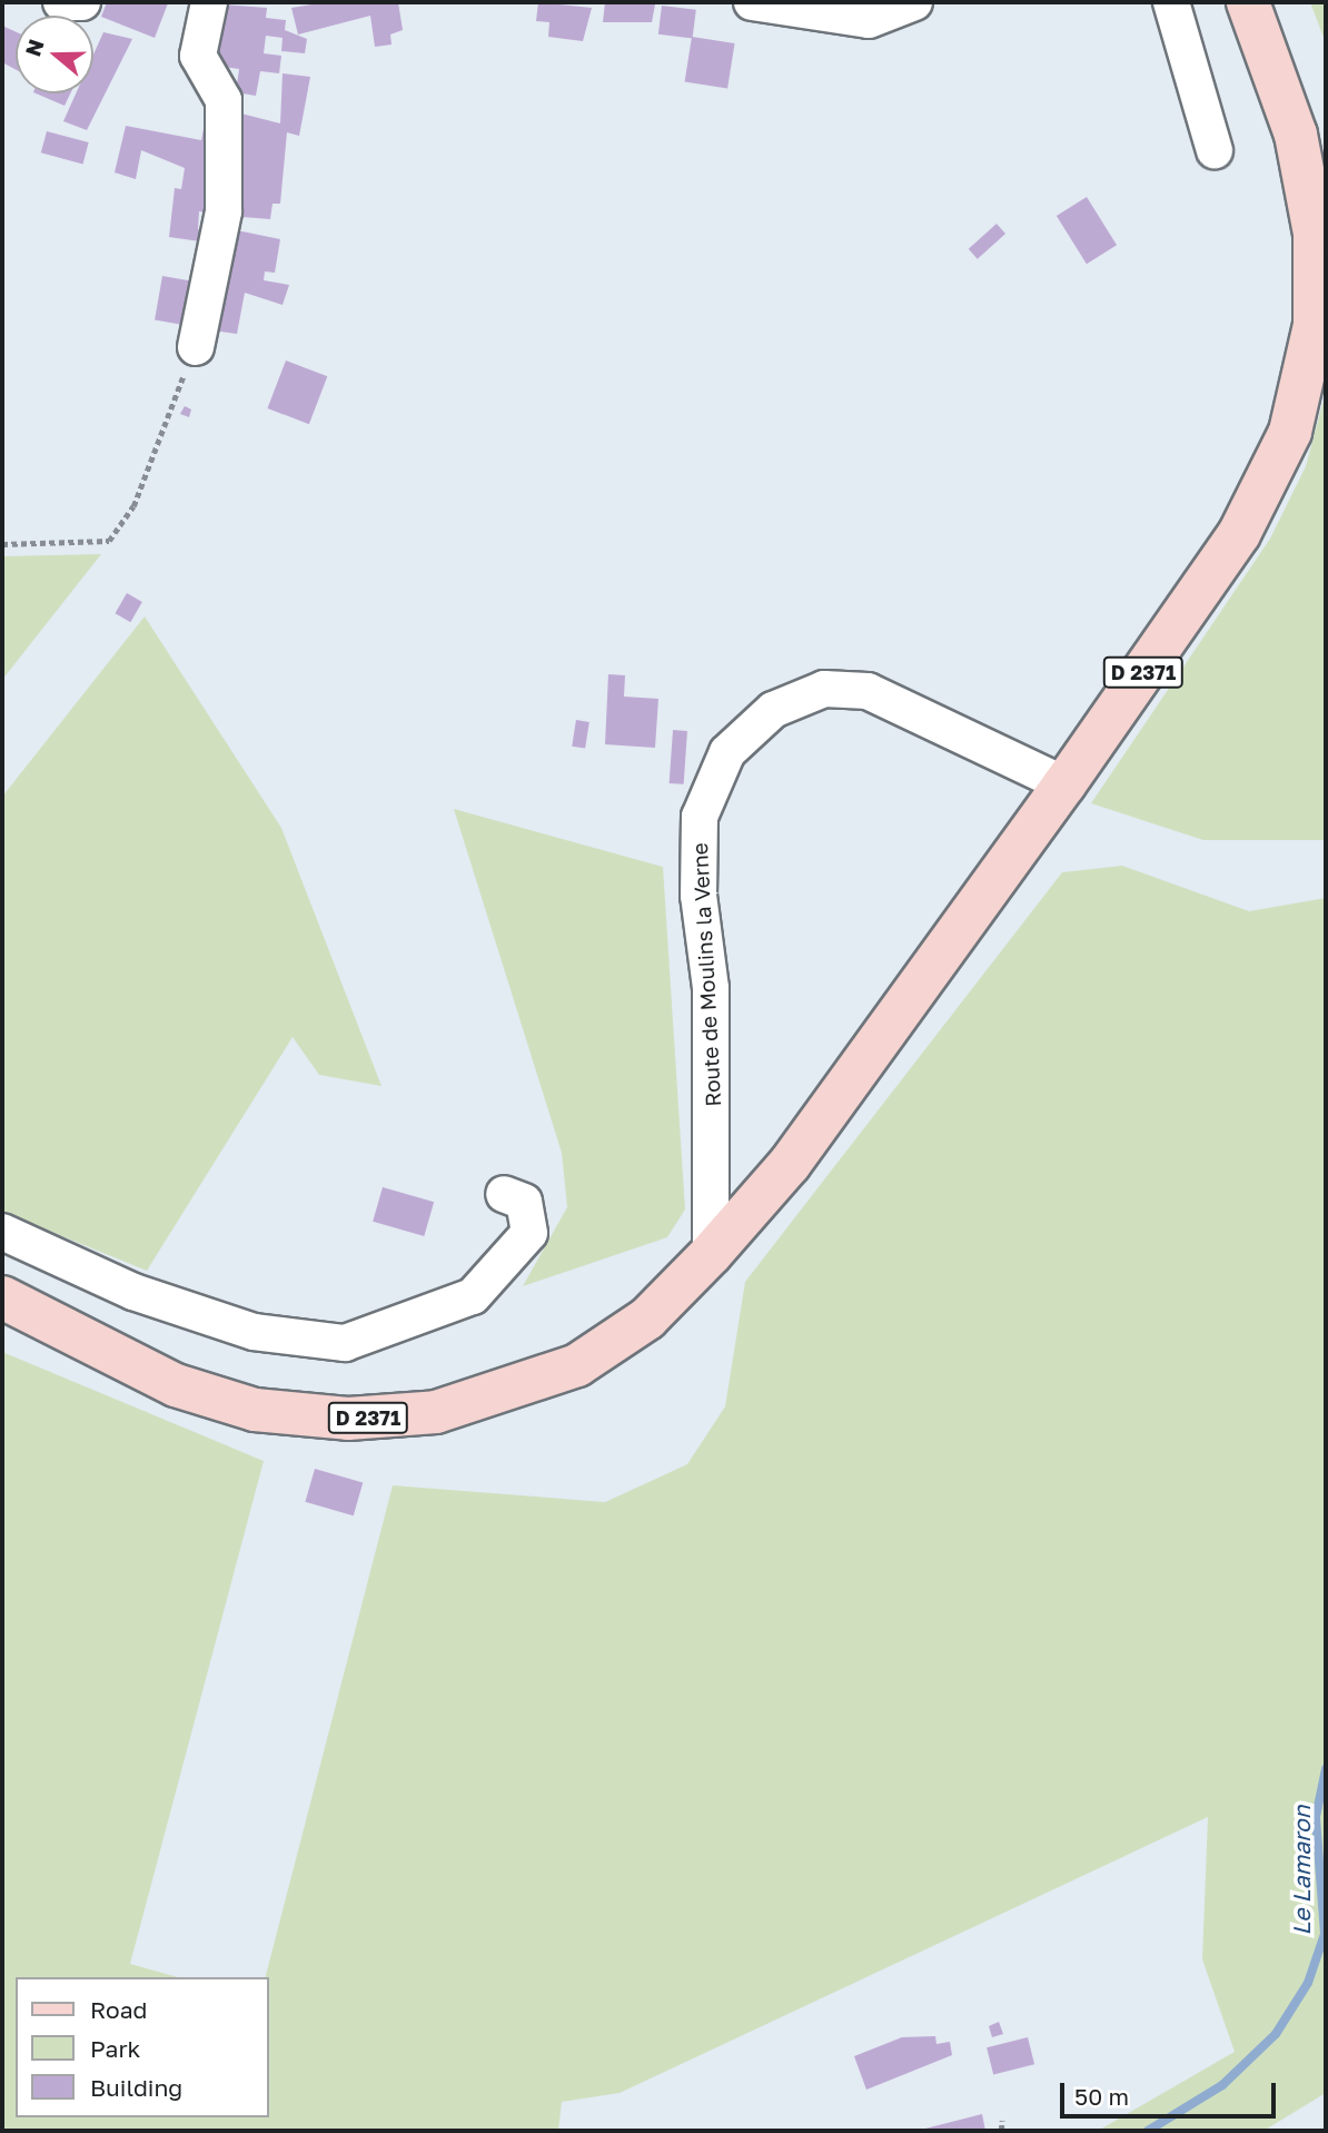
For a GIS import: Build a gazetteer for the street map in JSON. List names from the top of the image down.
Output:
{
  "streets": {
    "main road": ["D 2371"],
    "street": ["Route de Moulins la Verne"]
  },
  "crossings": [
    ["D 2371", "Route de Moulins la Verne"]
  ],
  "water": ["Le Lamaron"],
  "legend": ["Road", "Park", "Building"],
  "scale_bar": "50 m",
  "north": "left"
}
